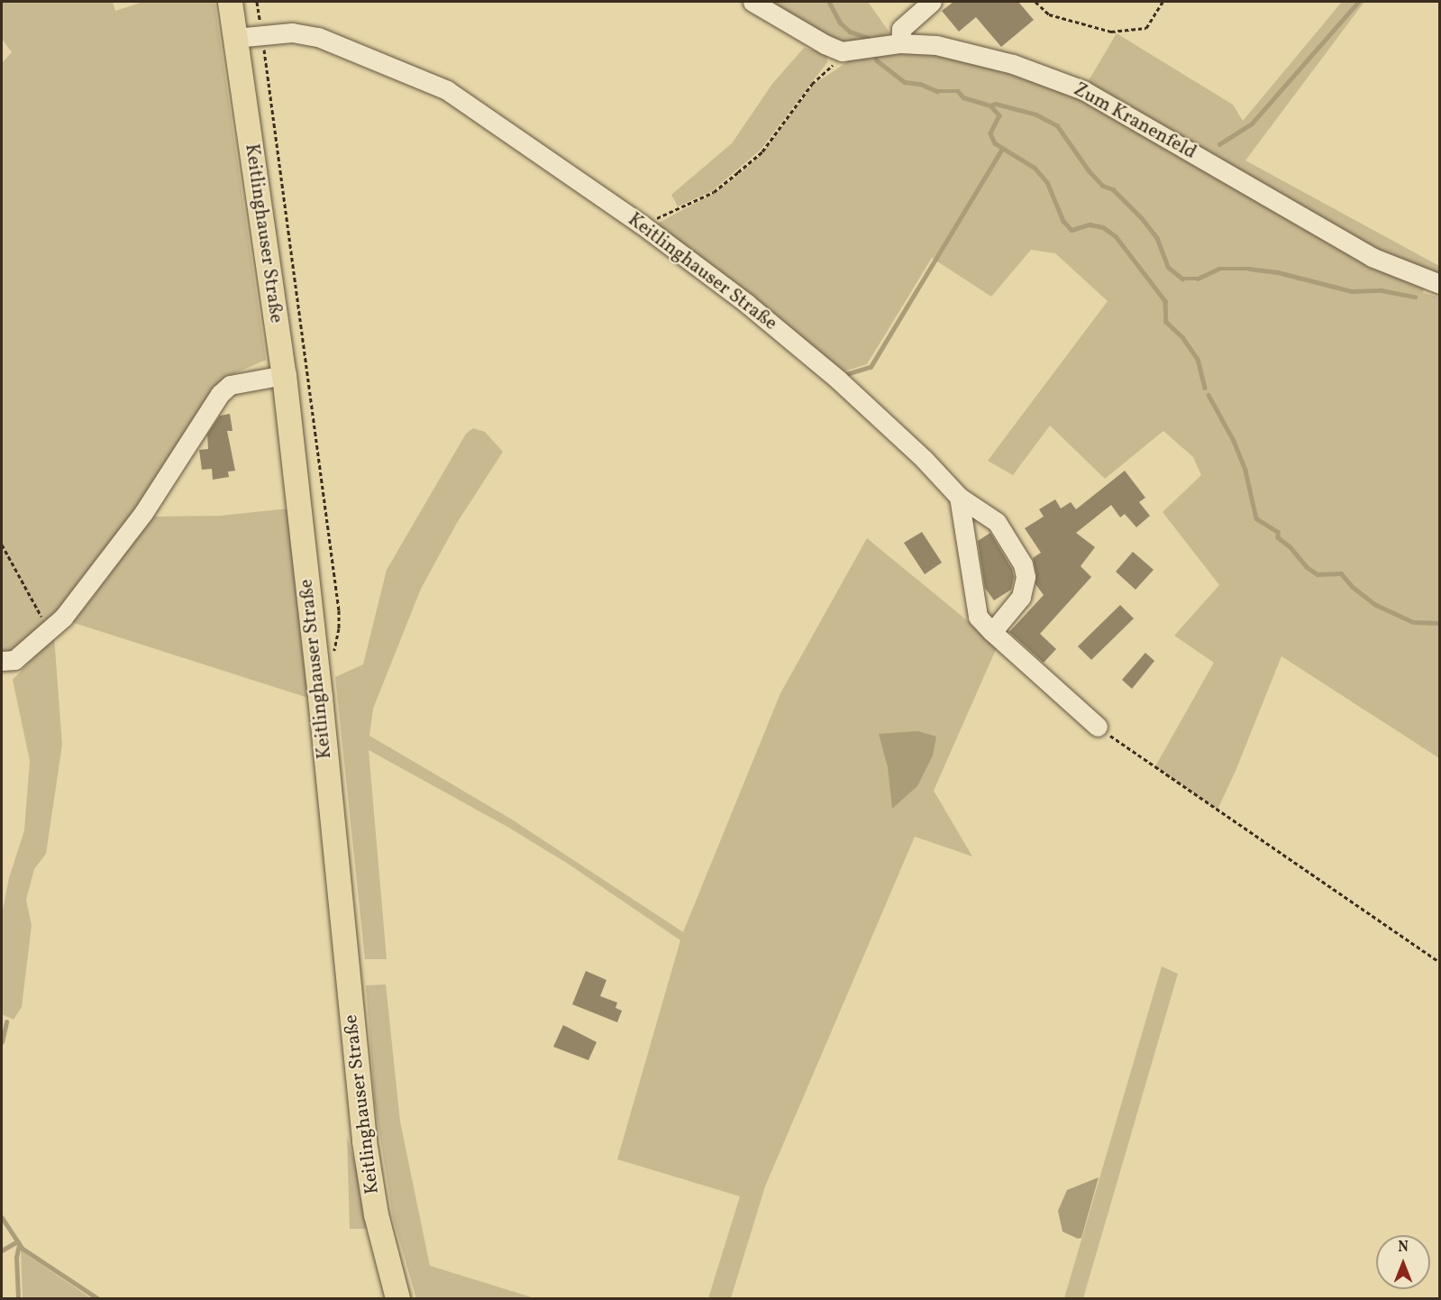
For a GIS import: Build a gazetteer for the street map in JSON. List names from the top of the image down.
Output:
{
  "streets": {
    "main road": ["Keitlinghauser Straße"],
    "street": ["Zum Kranenfeld"]
  },
  "north": "top"
}
